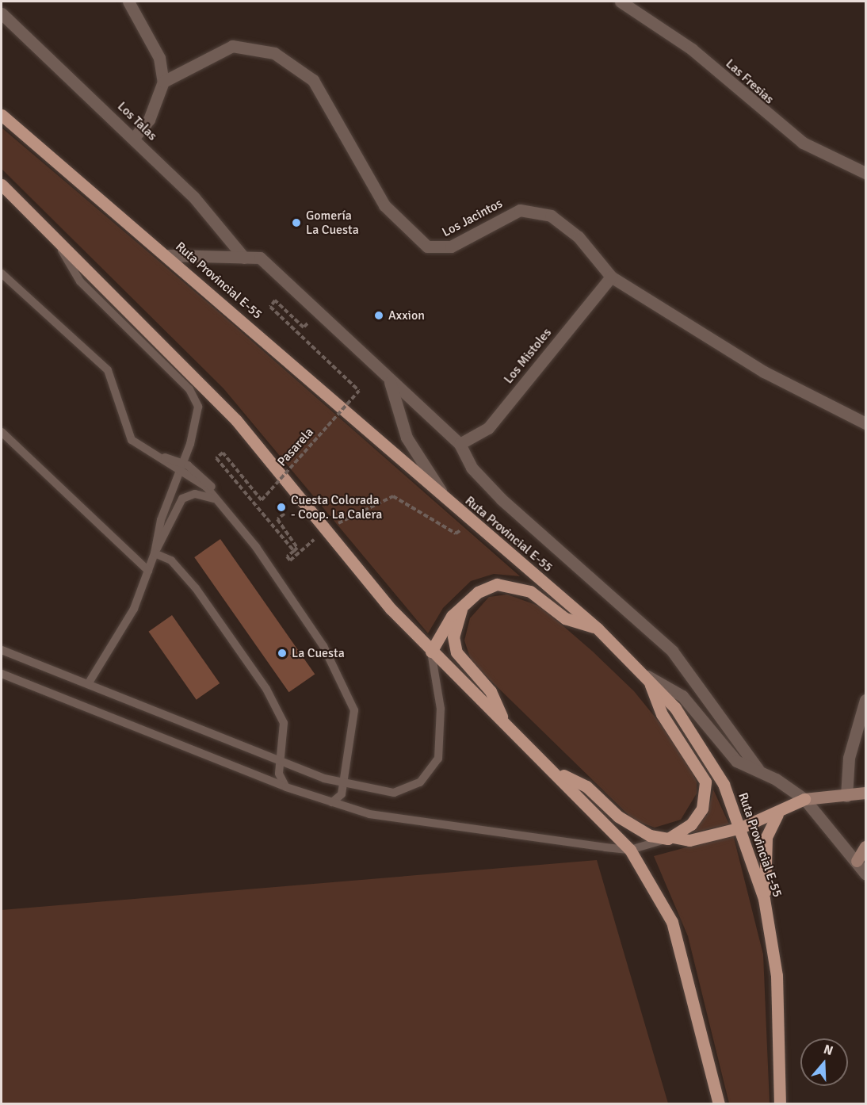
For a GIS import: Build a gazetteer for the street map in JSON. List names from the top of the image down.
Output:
{
  "streets": {
    "main road": ["Ruta Provincial E-55"],
    "street": [
      "Las Fresias",
      "Los Talas",
      "Los Jacintos",
      "Los Mistoles"
    ],
    "path": ["Pasarela"]
  },
  "crossings": [
    ["Los Jacintos", "Los Mistoles"]
  ],
  "places": [
    "Gomería La Cuesta",
    "Axxion",
    "Cuesta Colorada - Coop. La Calera",
    "La Cuesta"
  ],
  "north": "top"
}
